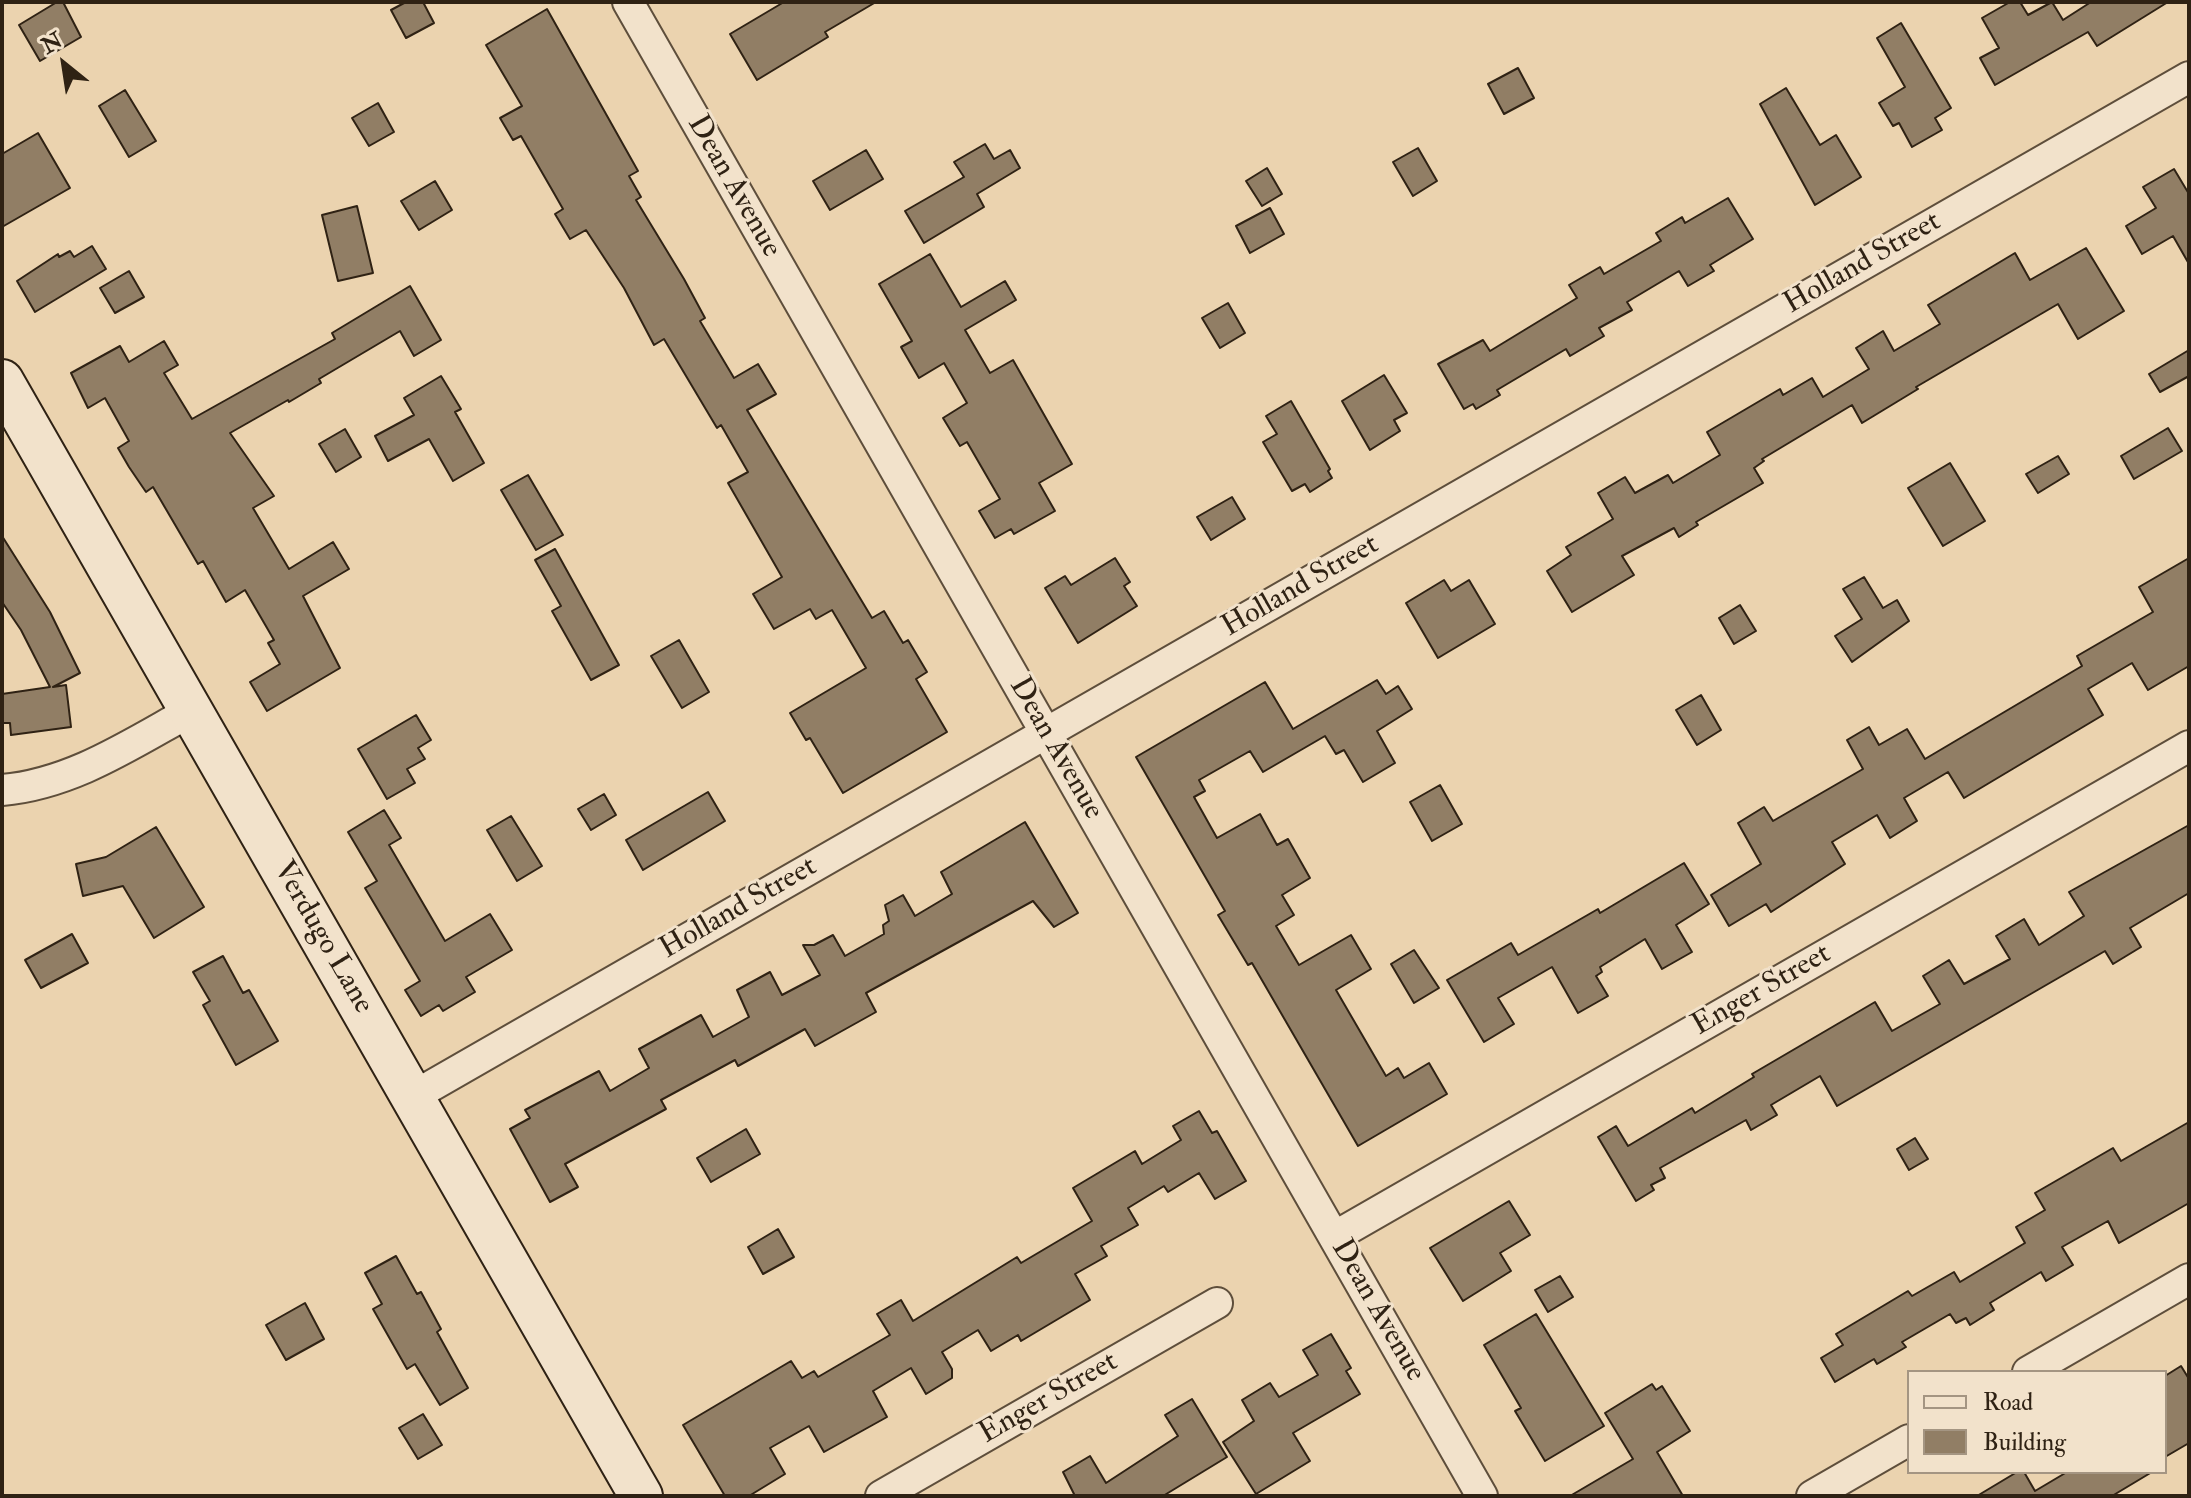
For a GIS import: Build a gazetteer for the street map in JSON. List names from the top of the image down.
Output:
{
  "streets": {
    "street": [
      "Dean Avenue",
      "Holland Street",
      "Verdugo Lane",
      "Enger Street"
    ]
  },
  "crossings": [
    ["Dean Avenue", "Holland Street"],
    ["Dean Avenue", "Enger Street"],
    ["Holland Street", "Verdugo Lane"]
  ],
  "legend": ["Road", "Building"],
  "north": "top left"
}
